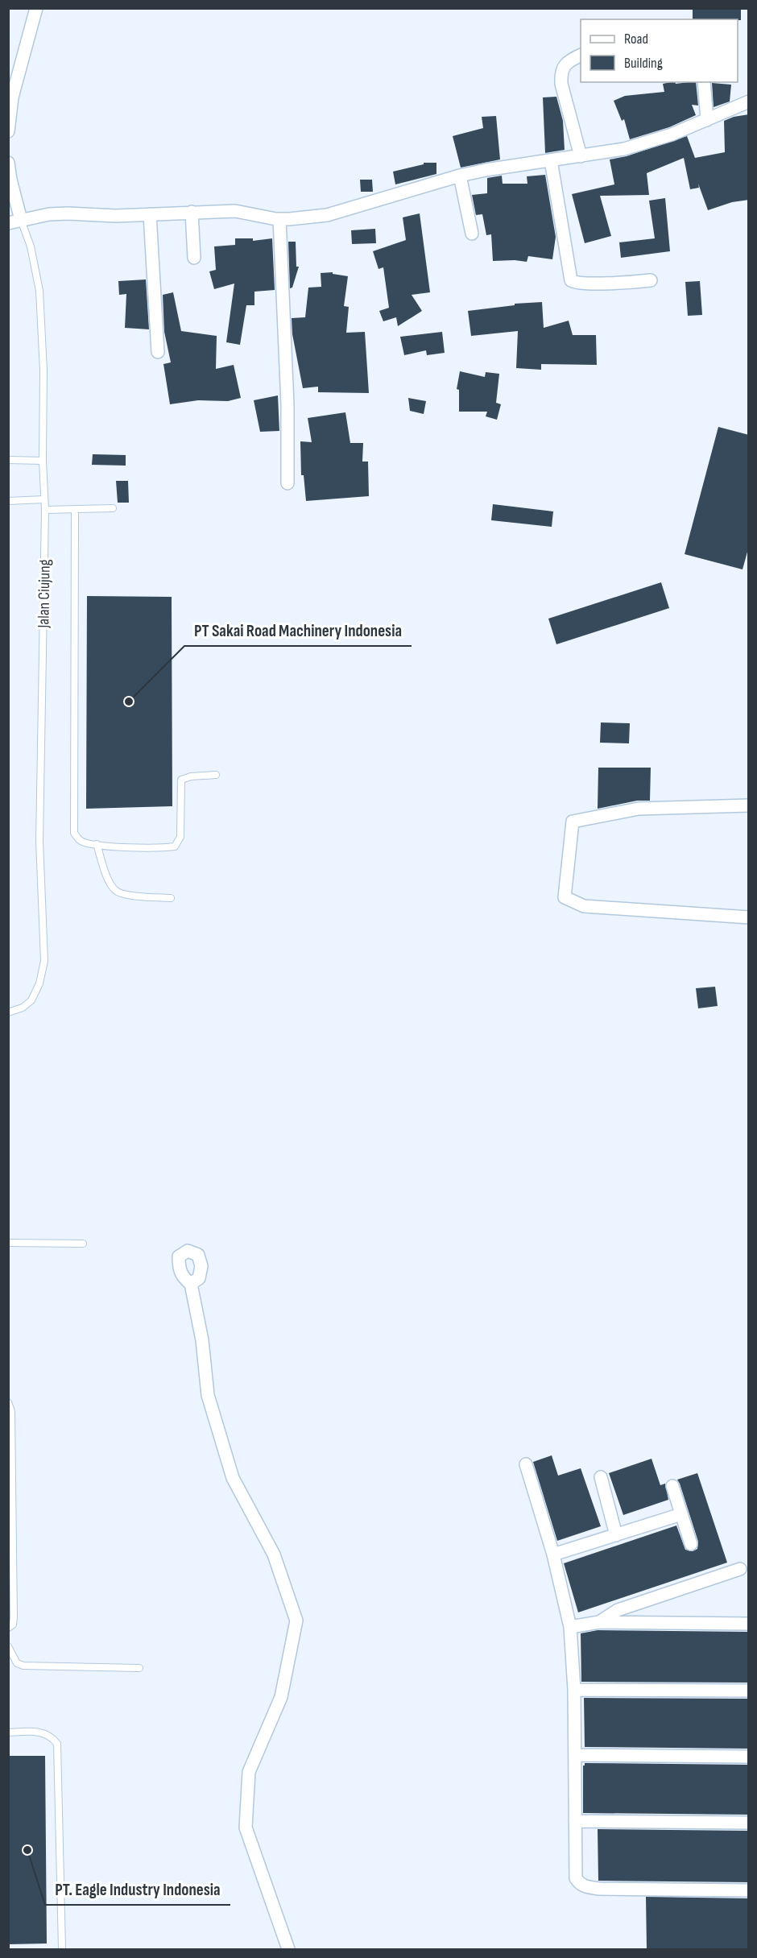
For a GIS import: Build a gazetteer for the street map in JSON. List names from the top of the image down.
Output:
{
  "streets": {
    "street": ["Jalan Ciujung"]
  },
  "places": ["PT Sakai Road Machinery Indonesia", "PT. Eagle Industry Indonesia"],
  "legend": ["Road", "Building"]
}
